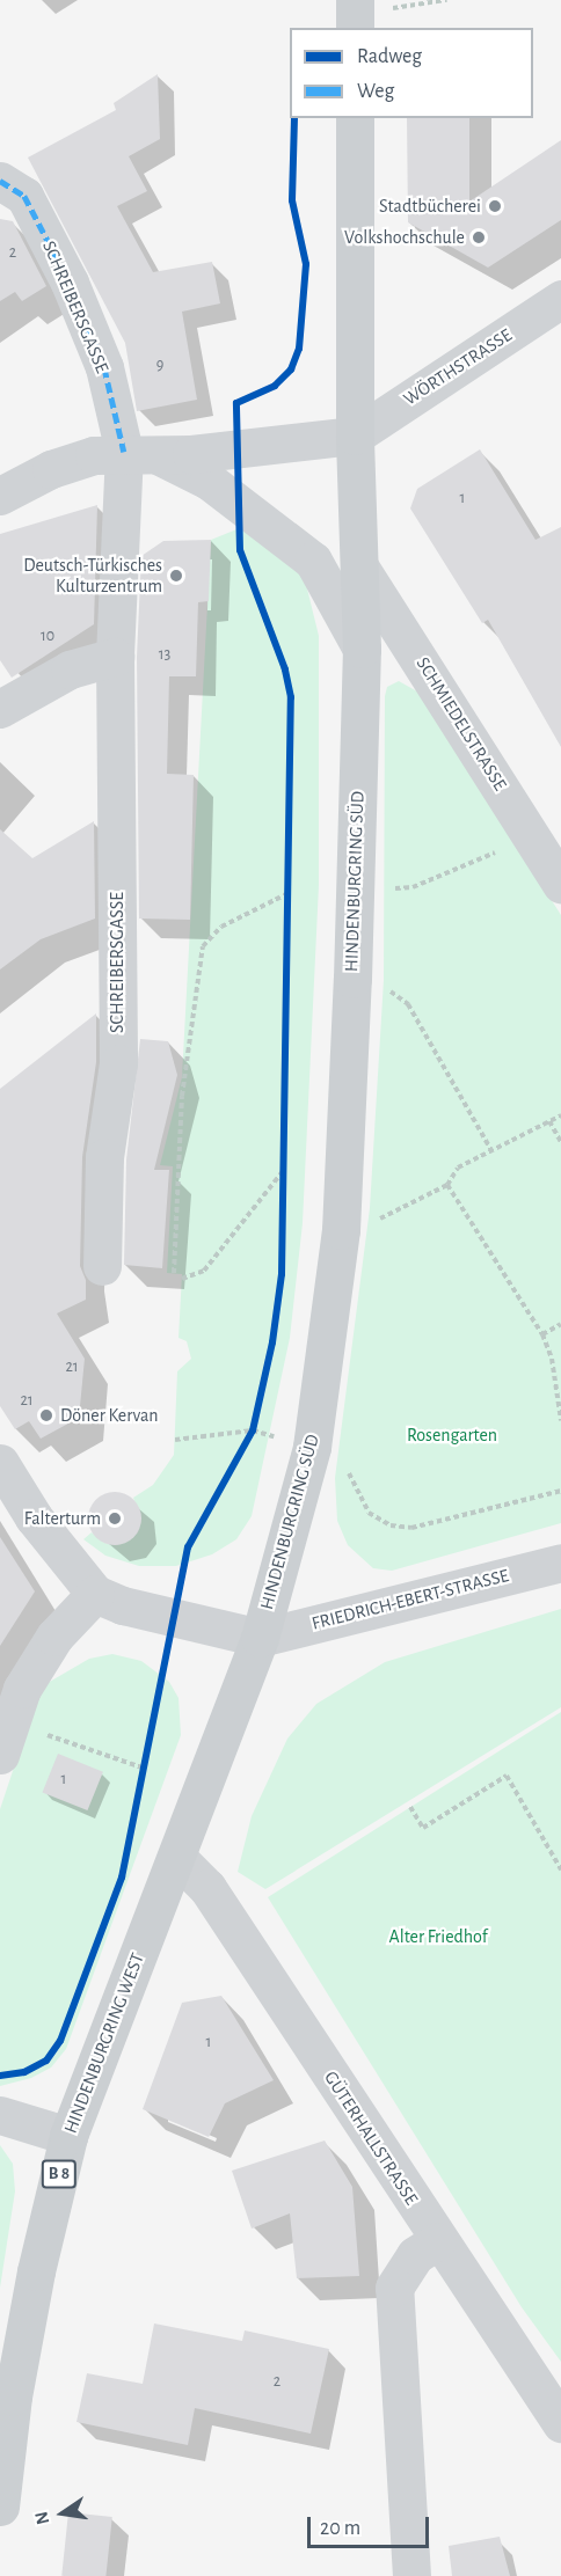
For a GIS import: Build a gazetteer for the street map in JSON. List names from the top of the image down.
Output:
{
  "streets": {
    "main road": ["HINDENBURGRING SÜD", "HINDENBURGRING WEST", "B 8"],
    "street": [
      "SCHREIBERSGASSE",
      "WÖRTHSTRASSE",
      "SCHMIEDELSTRASSE",
      "FRIEDRICH-EBERT-STRASSE",
      "GÜTERHALLSTRASSE"
    ]
  },
  "crossings": [
    ["WÖRTHSTRASSE", "HINDENBURGRING SÜD"],
    ["SCHMIEDELSTRASSE", "HINDENBURGRING SÜD"],
    ["HINDENBURGRING SÜD", "FRIEDRICH-EBERT-STRASSE"],
    ["HINDENBURGRING SÜD", "HINDENBURGRING WEST"],
    ["FRIEDRICH-EBERT-STRASSE", "HINDENBURGRING WEST"],
    ["HINDENBURGRING WEST", "GÜTERHALLSTRASSE"]
  ],
  "parks": ["Rosengarten", "Alter Friedhof"],
  "places": [
    "Stadtbücherei",
    "Volkshochschule",
    "Deutsch-Türkisches Kulturzentrum",
    "Döner Kervan",
    "Falterturm"
  ],
  "house_numbers": [
    "2",
    "9",
    "1",
    "10",
    "13",
    "21",
    "21",
    "1",
    "1",
    "2"
  ],
  "legend": ["Radweg", "Weg"],
  "scale_bar": "20 m",
  "north": "left"
}
